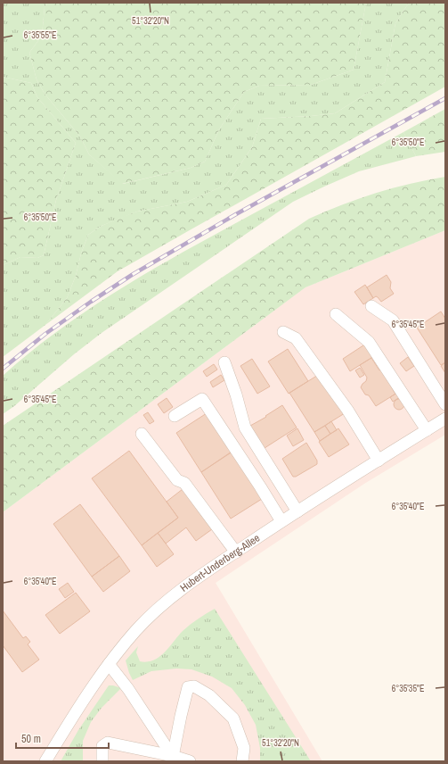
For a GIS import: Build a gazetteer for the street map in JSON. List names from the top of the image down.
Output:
{
  "streets": {
    "street": ["Hubert-Underberg-Allee"]
  },
  "scale_bar": "50 m",
  "coordinates": [
    "51°32'20\"N",
    "6°35'55\"E",
    "6°35'50\"E",
    "6°35'45\"E",
    "6°35'40\"E",
    "6°35'35\"E"
  ]
}
